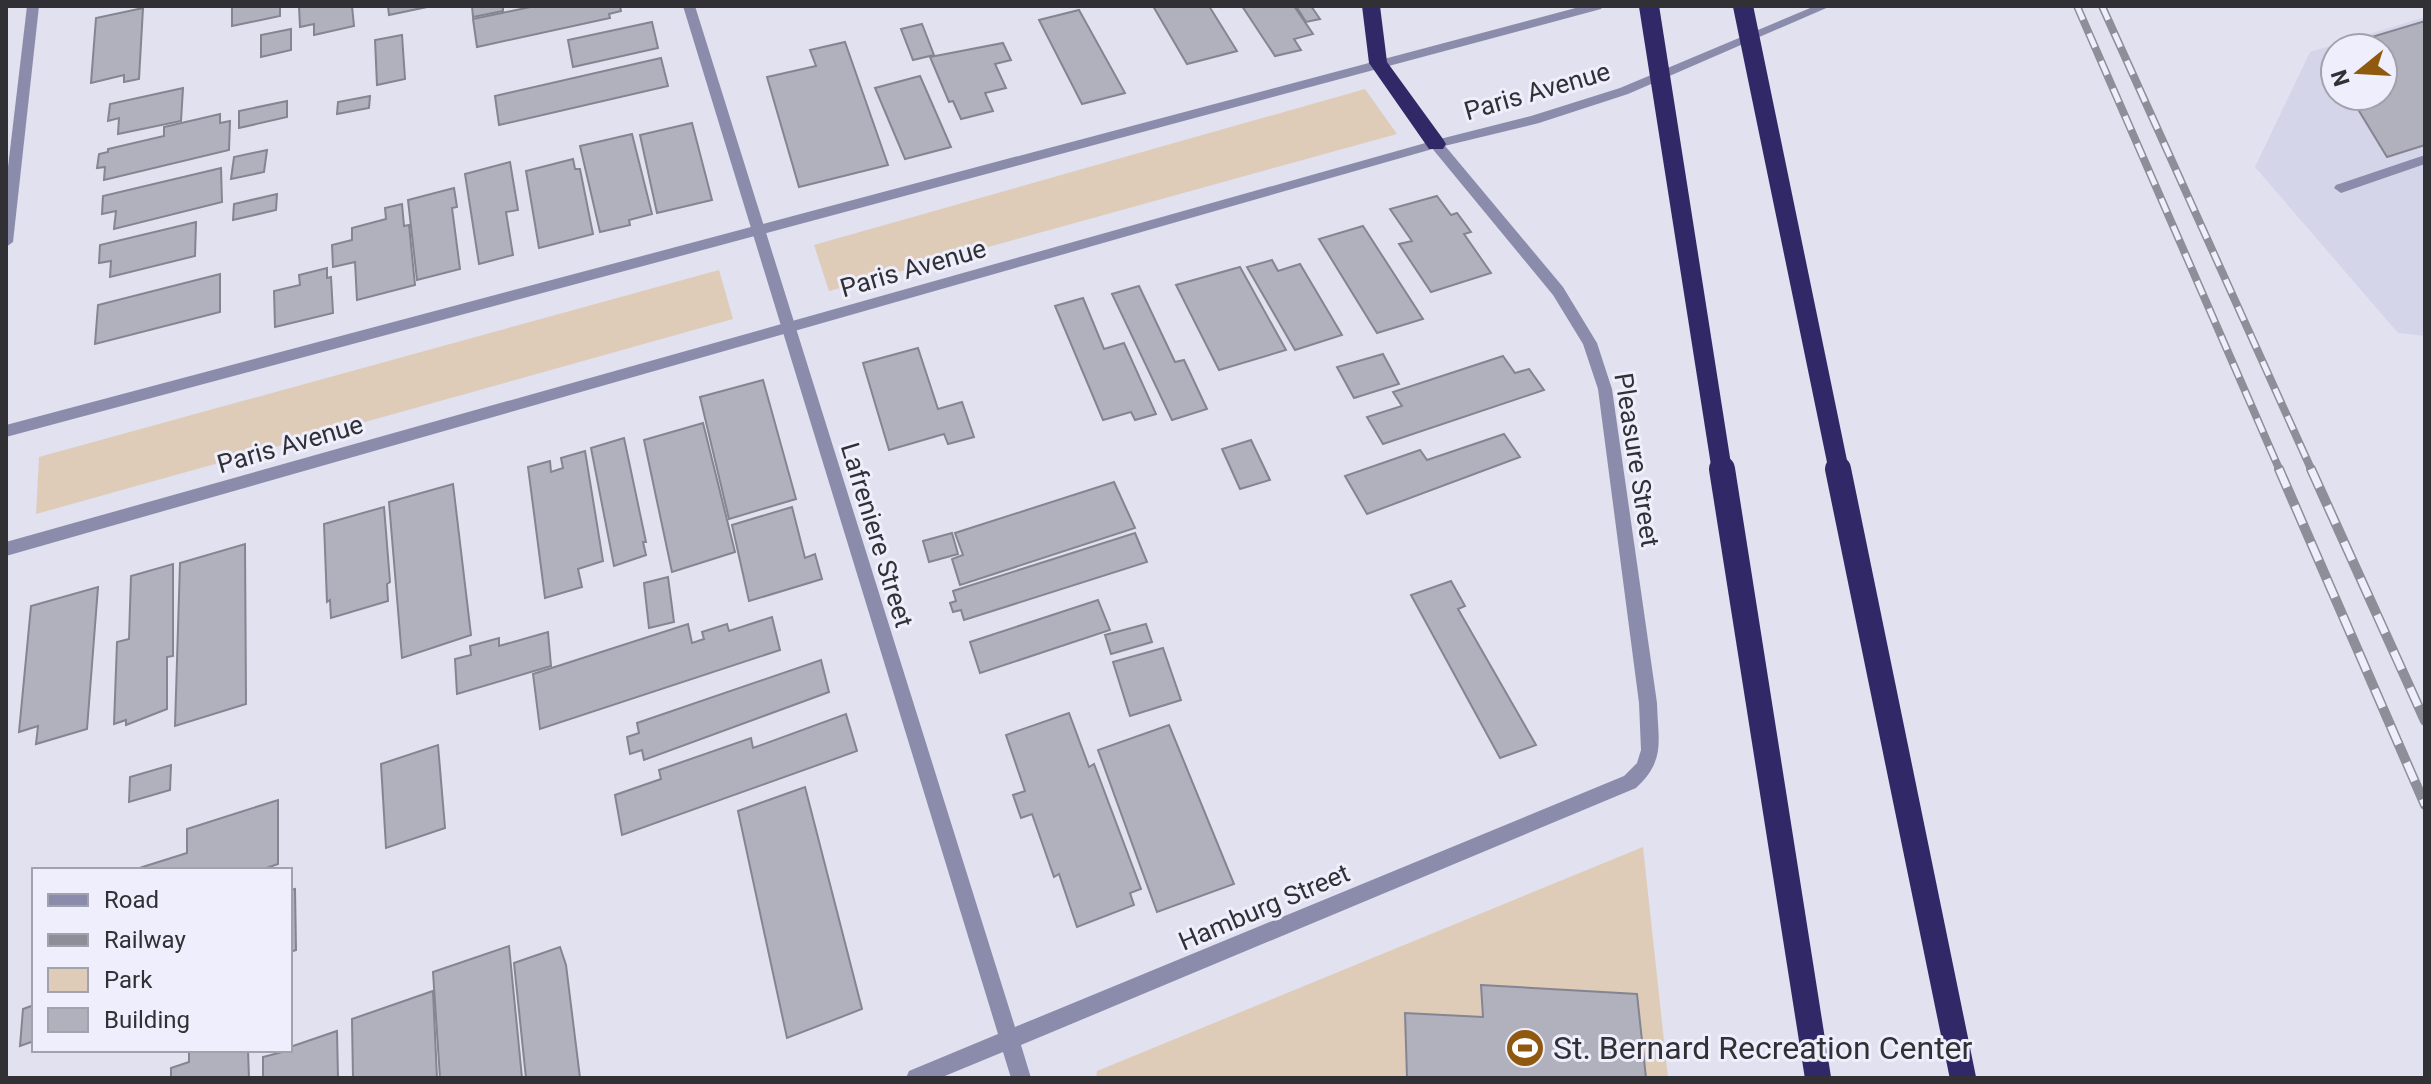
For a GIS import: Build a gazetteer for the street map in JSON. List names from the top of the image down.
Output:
{
  "streets": {
    "street": [
      "Paris Avenue",
      "Pleasure Street",
      "Lafreniere Street",
      "Hamburg Street"
    ]
  },
  "crossings": [
    ["Paris Avenue", "Pleasure Street"],
    ["Paris Avenue", "Lafreniere Street"],
    ["Pleasure Street", "Hamburg Street"],
    ["Lafreniere Street", "Hamburg Street"]
  ],
  "places": {
    "sports": ["St. Bernard Recreation Center"]
  },
  "legend": [
    "Road",
    "Railway",
    "Park",
    "Building"
  ],
  "north": "left"
}
